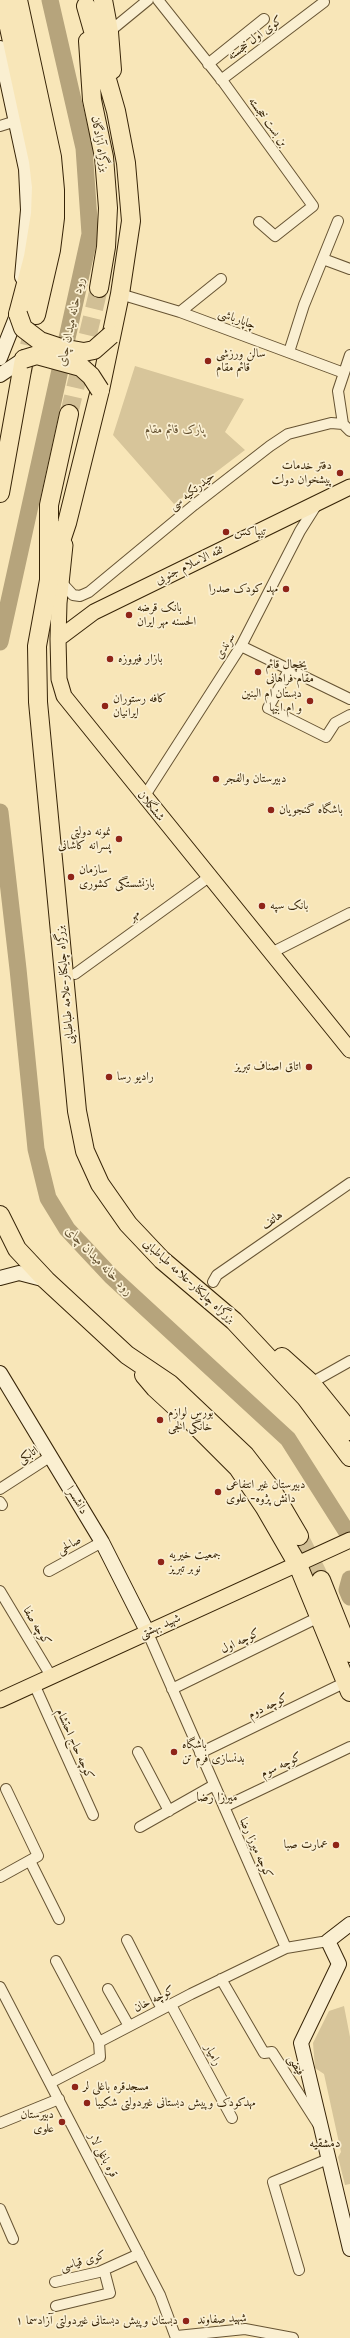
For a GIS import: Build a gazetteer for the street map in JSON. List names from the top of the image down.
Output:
{
  "streets": {
    "highway": ["بزرگراه آزادگان", "بزرگراه چایکنار-علامه طباطبایی"],
    "main road": [
      "ثقه الاسلام جنوبی",
      "ششگلان",
      "دانشسرا",
      "شهید بهشتى"
    ],
    "street": [
      "کوی اول خجسته",
      "بن بست خجسته",
      "چاپارباشی",
      "حیدرتکیه سی",
      "سرندی",
      "مهر",
      "هاتف",
      "اتابکی",
      "صالحی",
      "کوچه صفا",
      "کوچه اول",
      "کوچه دوم",
      "کوچه حاج احتشام",
      "کوچه سوم",
      "کوچه میرزا رضا",
      "کوچه خان",
      "رامیار",
      "فیضی",
      "قره باغلی لار",
      "کوی قیاسی",
      "شهید صفاوند"
    ]
  },
  "crossings": [
    ["کوی اول خجسته", "بن بست خجسته"],
    ["حیدرتکیه سی", "ششگلان"],
    ["حیدرتکیه سی", "بزرگراه چایکنار-علامه طباطبایی"],
    ["ثقه الاسلام جنوبی", "سرندی"],
    ["ثقه الاسلام جنوبی", "ششگلان"],
    ["سرندی", "ششگلان"],
    ["ششگلان", "مهر"],
    ["ششگلان", "بزرگراه چایکنار-علامه طباطبایی"],
    ["اتابکی", "دانشسرا"],
    ["دانشسرا", "صالحی"],
    ["دانشسرا", "شهید بهشتى"],
    ["دانشسرا", "کوچه میرزا رضا"],
    ["کوچه صفا", "شهید بهشتى"],
    ["شهید بهشتى", "کوچه حاج احتشام"],
    ["شهید بهشتى", "کوچه میرزا رضا"],
    ["کوچه اول", "کوچه میرزا رضا"],
    ["کوچه دوم", "کوچه میرزا رضا"],
    ["کوچه سوم", "کوچه میرزا رضا"],
    ["کوچه میرزا رضا", "کوچه خان"],
    ["کوچه خان", "رامیار"],
    ["کوچه خان", "فیضی"],
    ["قره باغلی لار", "کوی قیاسی"],
    ["قره باغلی لار", "شهید صفاوند"]
  ],
  "districts": ["میرزا رضا", "دمشقیه"],
  "water": ["رود خانه میدان چای"],
  "parks": ["پارک قائم مقام"],
  "places": [
    "سالن ورزشی قائم مقام",
    "دفتر خدمات پیشخوان دولت",
    "تیپاکس",
    "مهد کودک صدرا",
    "بانک قرضه الحسنه مهر ایران",
    "بازار فیروزه",
    "یخچال قائم مقام فراهانی",
    "دبستان ام البنین و ام ابیها",
    "کافه رستوران ایرانیان",
    "دبیرستان والفجر",
    "باشگاه گنجویان",
    "نمونه دولتی پسرانه کاشانی",
    "سازمان بازنشستگی کشوری",
    "بانک سپه",
    "اتاق اصناف تبریز",
    "رادیو رسا",
    "بورس لوازم خانگی الجی",
    "دبیرستان غیر انتفاعی دانش پژوه- علوی",
    "جمعیت خیریه نوبر تبریز",
    "باشگاه بدنسازی فرم تن",
    "عمارت صبا",
    "مسجدقره باغلی لر",
    "مهدکودک وپیش دبستانی غیردولتی شکیبا",
    "دبیرستان علوی",
    "دبستان وپیش دبستانی غیردولتی آزادسما ۱"
  ]
}
